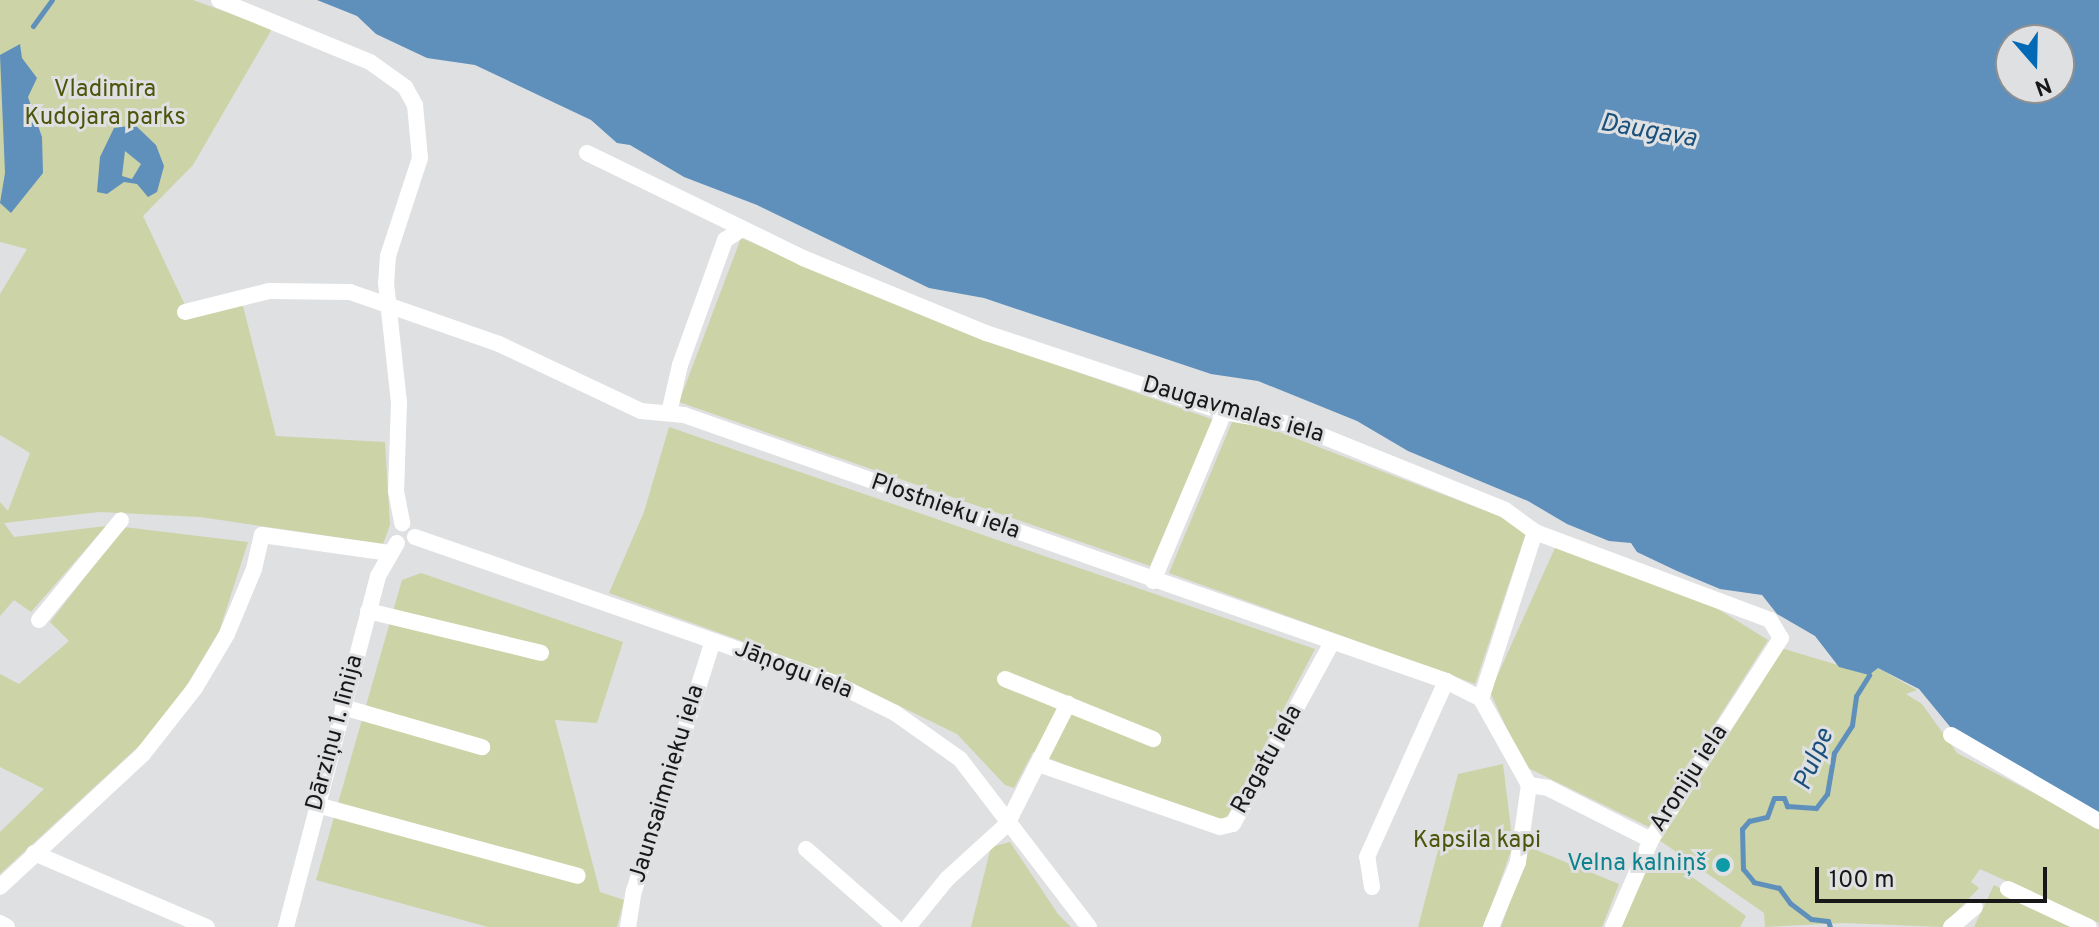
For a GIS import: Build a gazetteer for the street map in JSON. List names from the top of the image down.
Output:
{
  "streets": {
    "street": [
      "Daugavmalas iela",
      "Plostnieku iela",
      "Jāņogu iela",
      "Dārziņu 1. līnija",
      "Ragatu iela",
      "Aroniju iela",
      "Jaunsaimnieku iela"
    ]
  },
  "crossings": [
    ["Daugavmalas iela", "Aroniju iela"],
    ["Plostnieku iela", "Ragatu iela"],
    ["Jāņogu iela", "Jaunsaimnieku iela"]
  ],
  "water": ["Daugava", "Pulpe"],
  "parks": ["Vladimira Kudojara parks", "Kapsila kapi"],
  "places": ["Velna kalniņš"],
  "scale_bar": "100 m",
  "north": "bottom"
}
